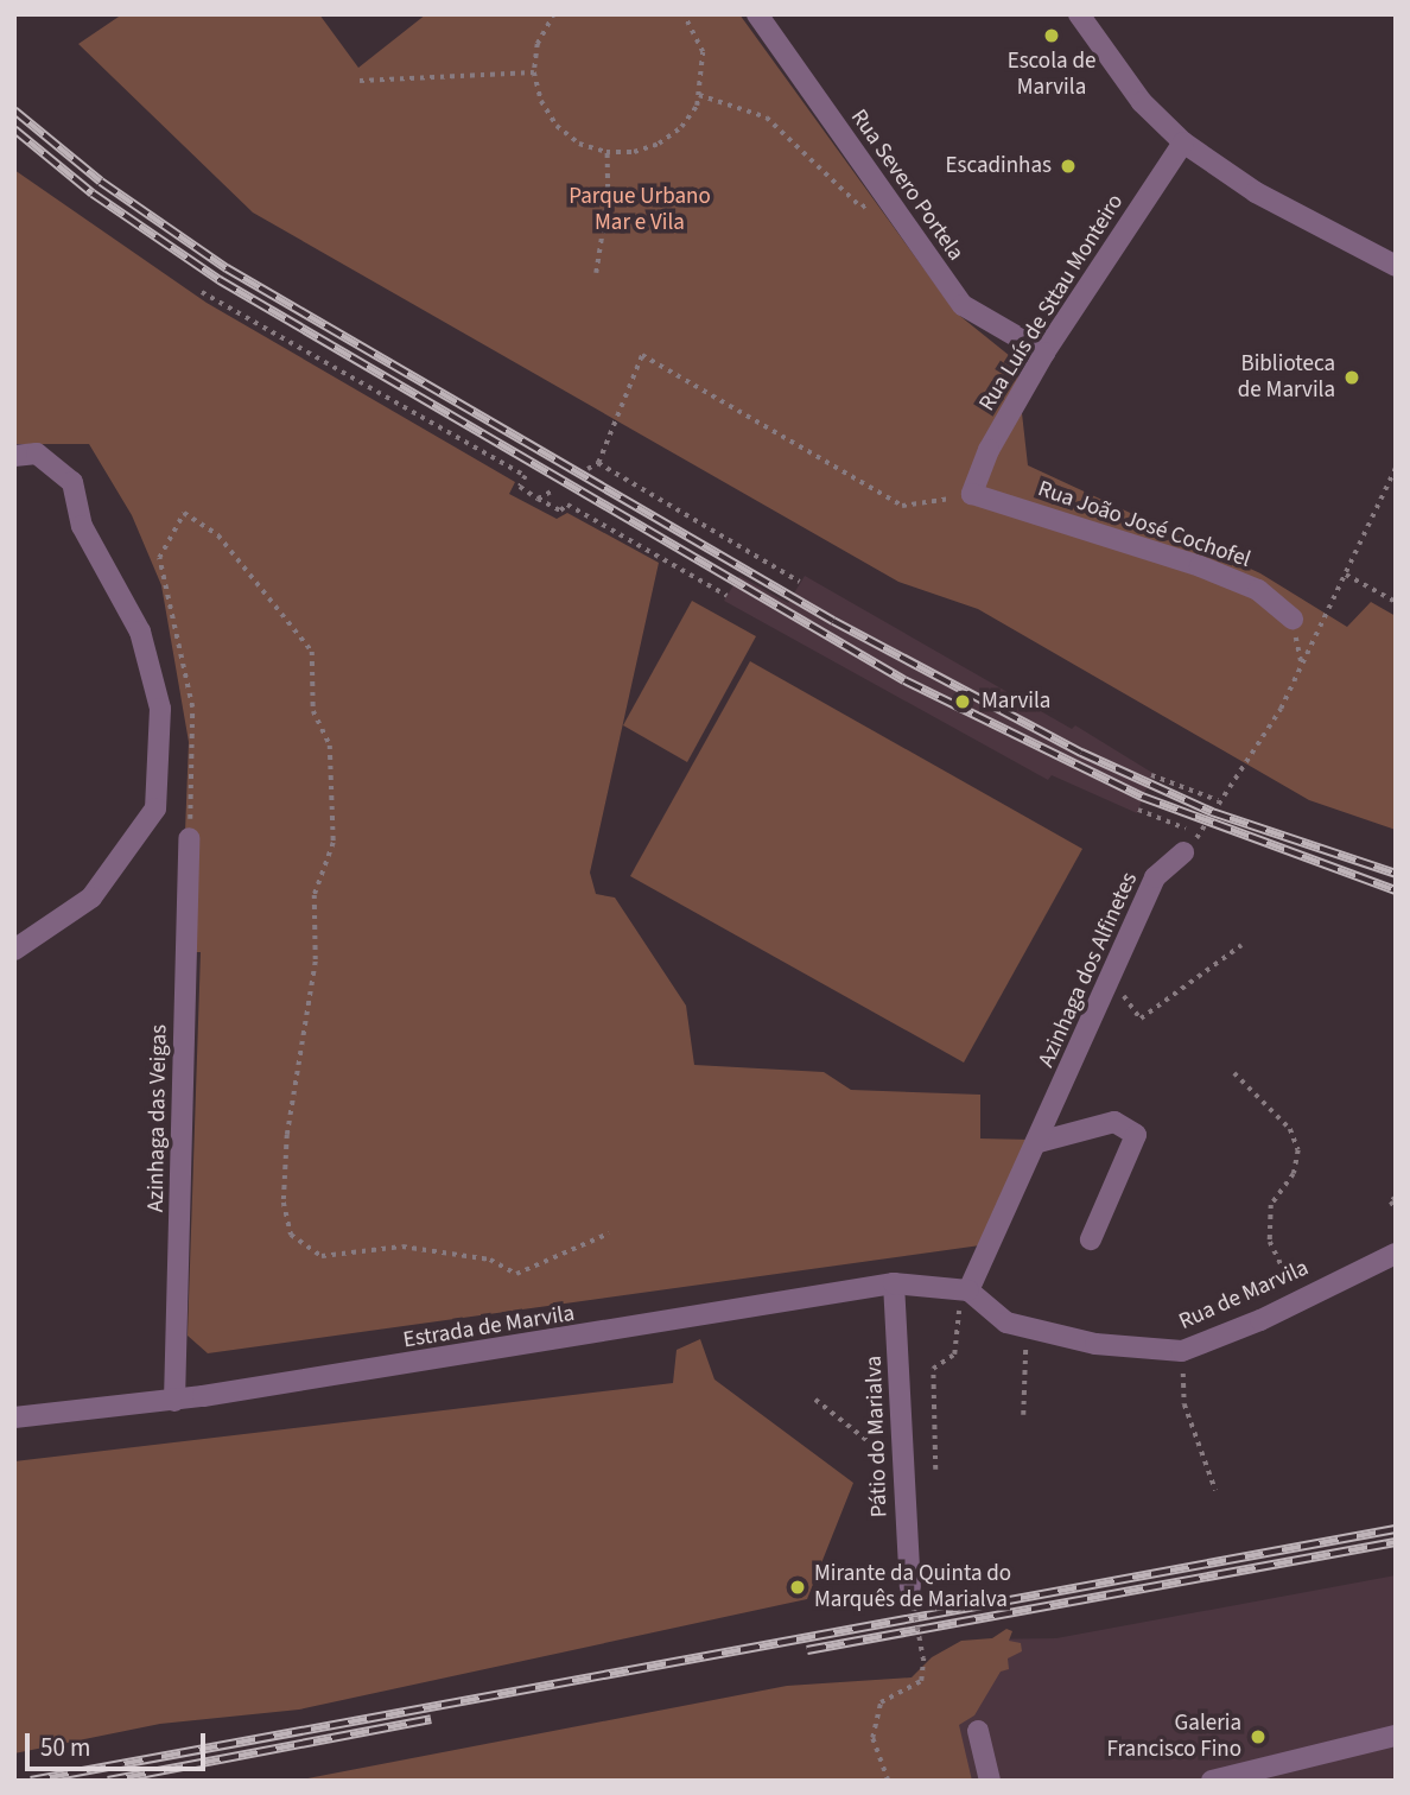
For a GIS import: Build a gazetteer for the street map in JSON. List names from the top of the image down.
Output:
{
  "streets": {
    "street": [
      "Rua Severo Portela",
      "Rua Luís de Sttau Monteiro",
      "Rua João José Cochofel",
      "Azinhaga dos Alfinetes",
      "Azinhaga das Veigas",
      "Rua de Marvila",
      "Estrada de Marvila",
      "Pátio do Marialva"
    ]
  },
  "crossings": [
    ["Rua Severo Portela", "Rua Luís de Sttau Monteiro"],
    ["Rua Luís de Sttau Monteiro", "Rua João José Cochofel"],
    ["Azinhaga dos Alfinetes", "Rua de Marvila"],
    ["Azinhaga dos Alfinetes", "Estrada de Marvila"],
    ["Azinhaga das Veigas", "Estrada de Marvila"],
    ["Rua de Marvila", "Estrada de Marvila"],
    ["Estrada de Marvila", "Pátio do Marialva"]
  ],
  "parks": ["Parque Urbano Mar e Vila"],
  "places": [
    "Escola de Marvila",
    "Escadinhas",
    "Biblioteca de Marvila",
    "Marvila",
    "Mirante da Quinta do Marquês de Marialva",
    "Galeria Francisco Fino"
  ],
  "scale_bar": "50 m"
}
